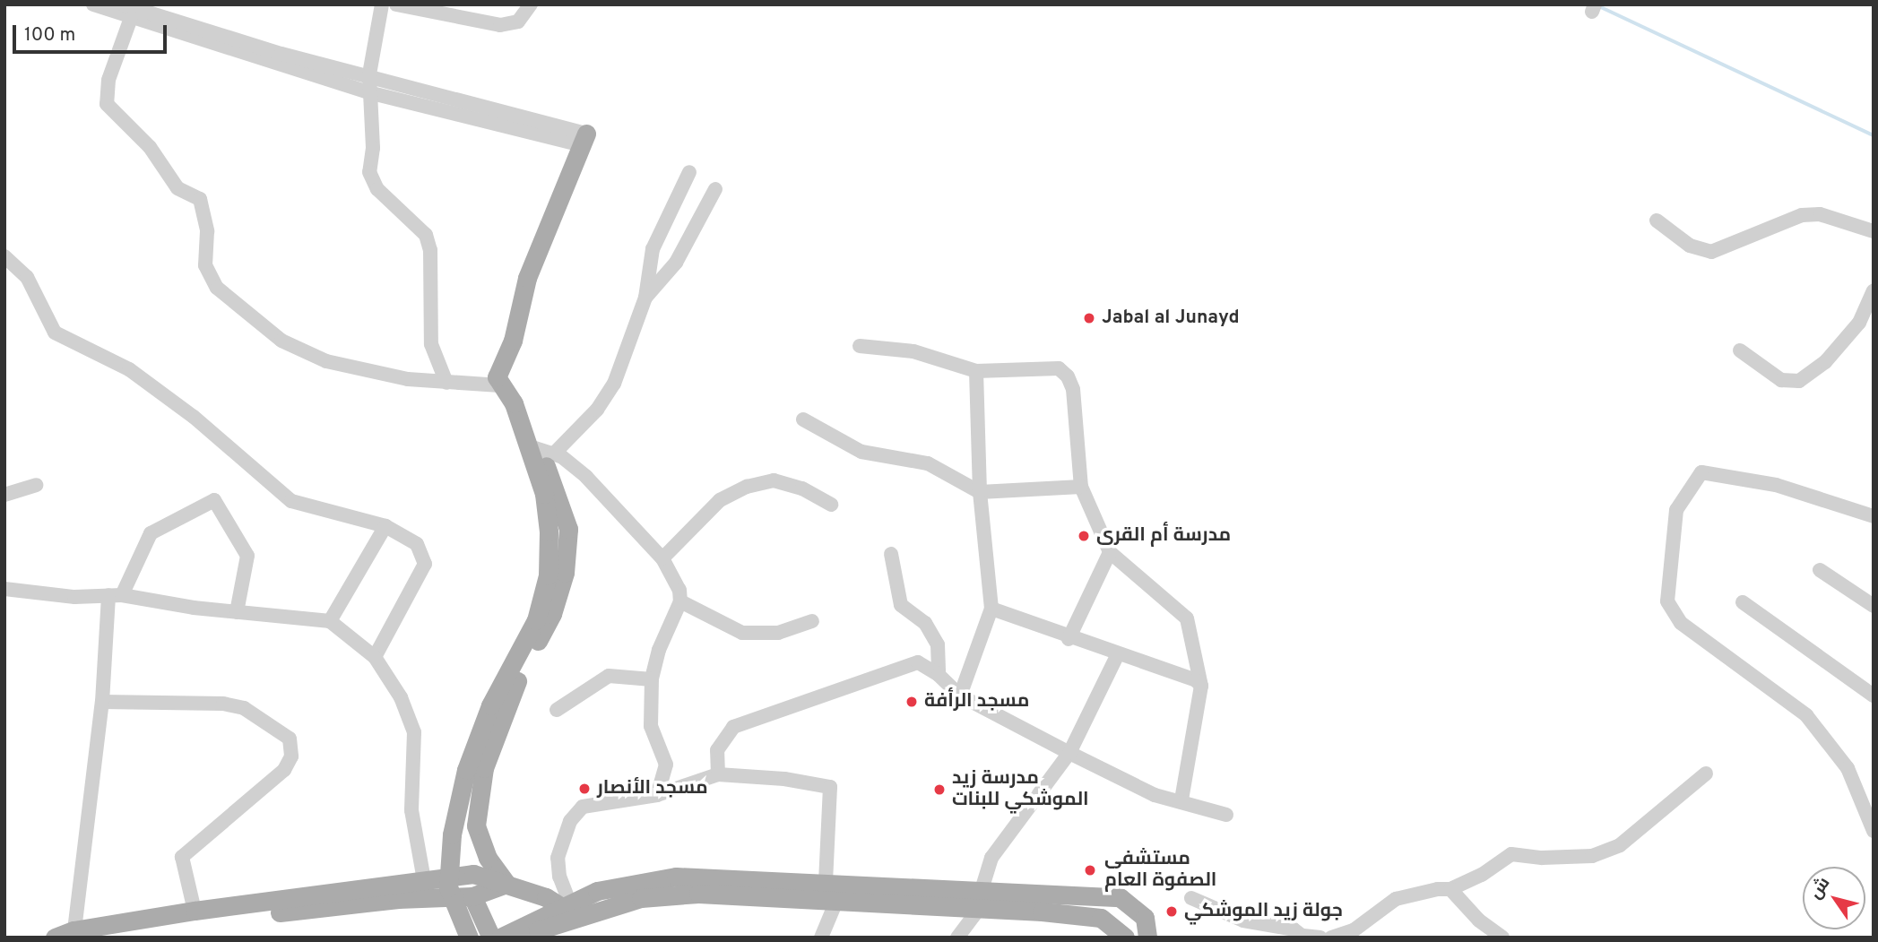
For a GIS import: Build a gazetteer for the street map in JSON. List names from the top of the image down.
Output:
{
  "places": [
    "Jabal al Junayd",
    "مدرسة أم القرى",
    "مسجد الرأفة",
    "مسجد الأنصار",
    "مدرسة زيد الموشكي للبنات",
    "مستشفى الصفوة العام",
    "جولة زيد الموشكي"
  ],
  "scale_bar": "100 m",
  "north": "top left"
}
